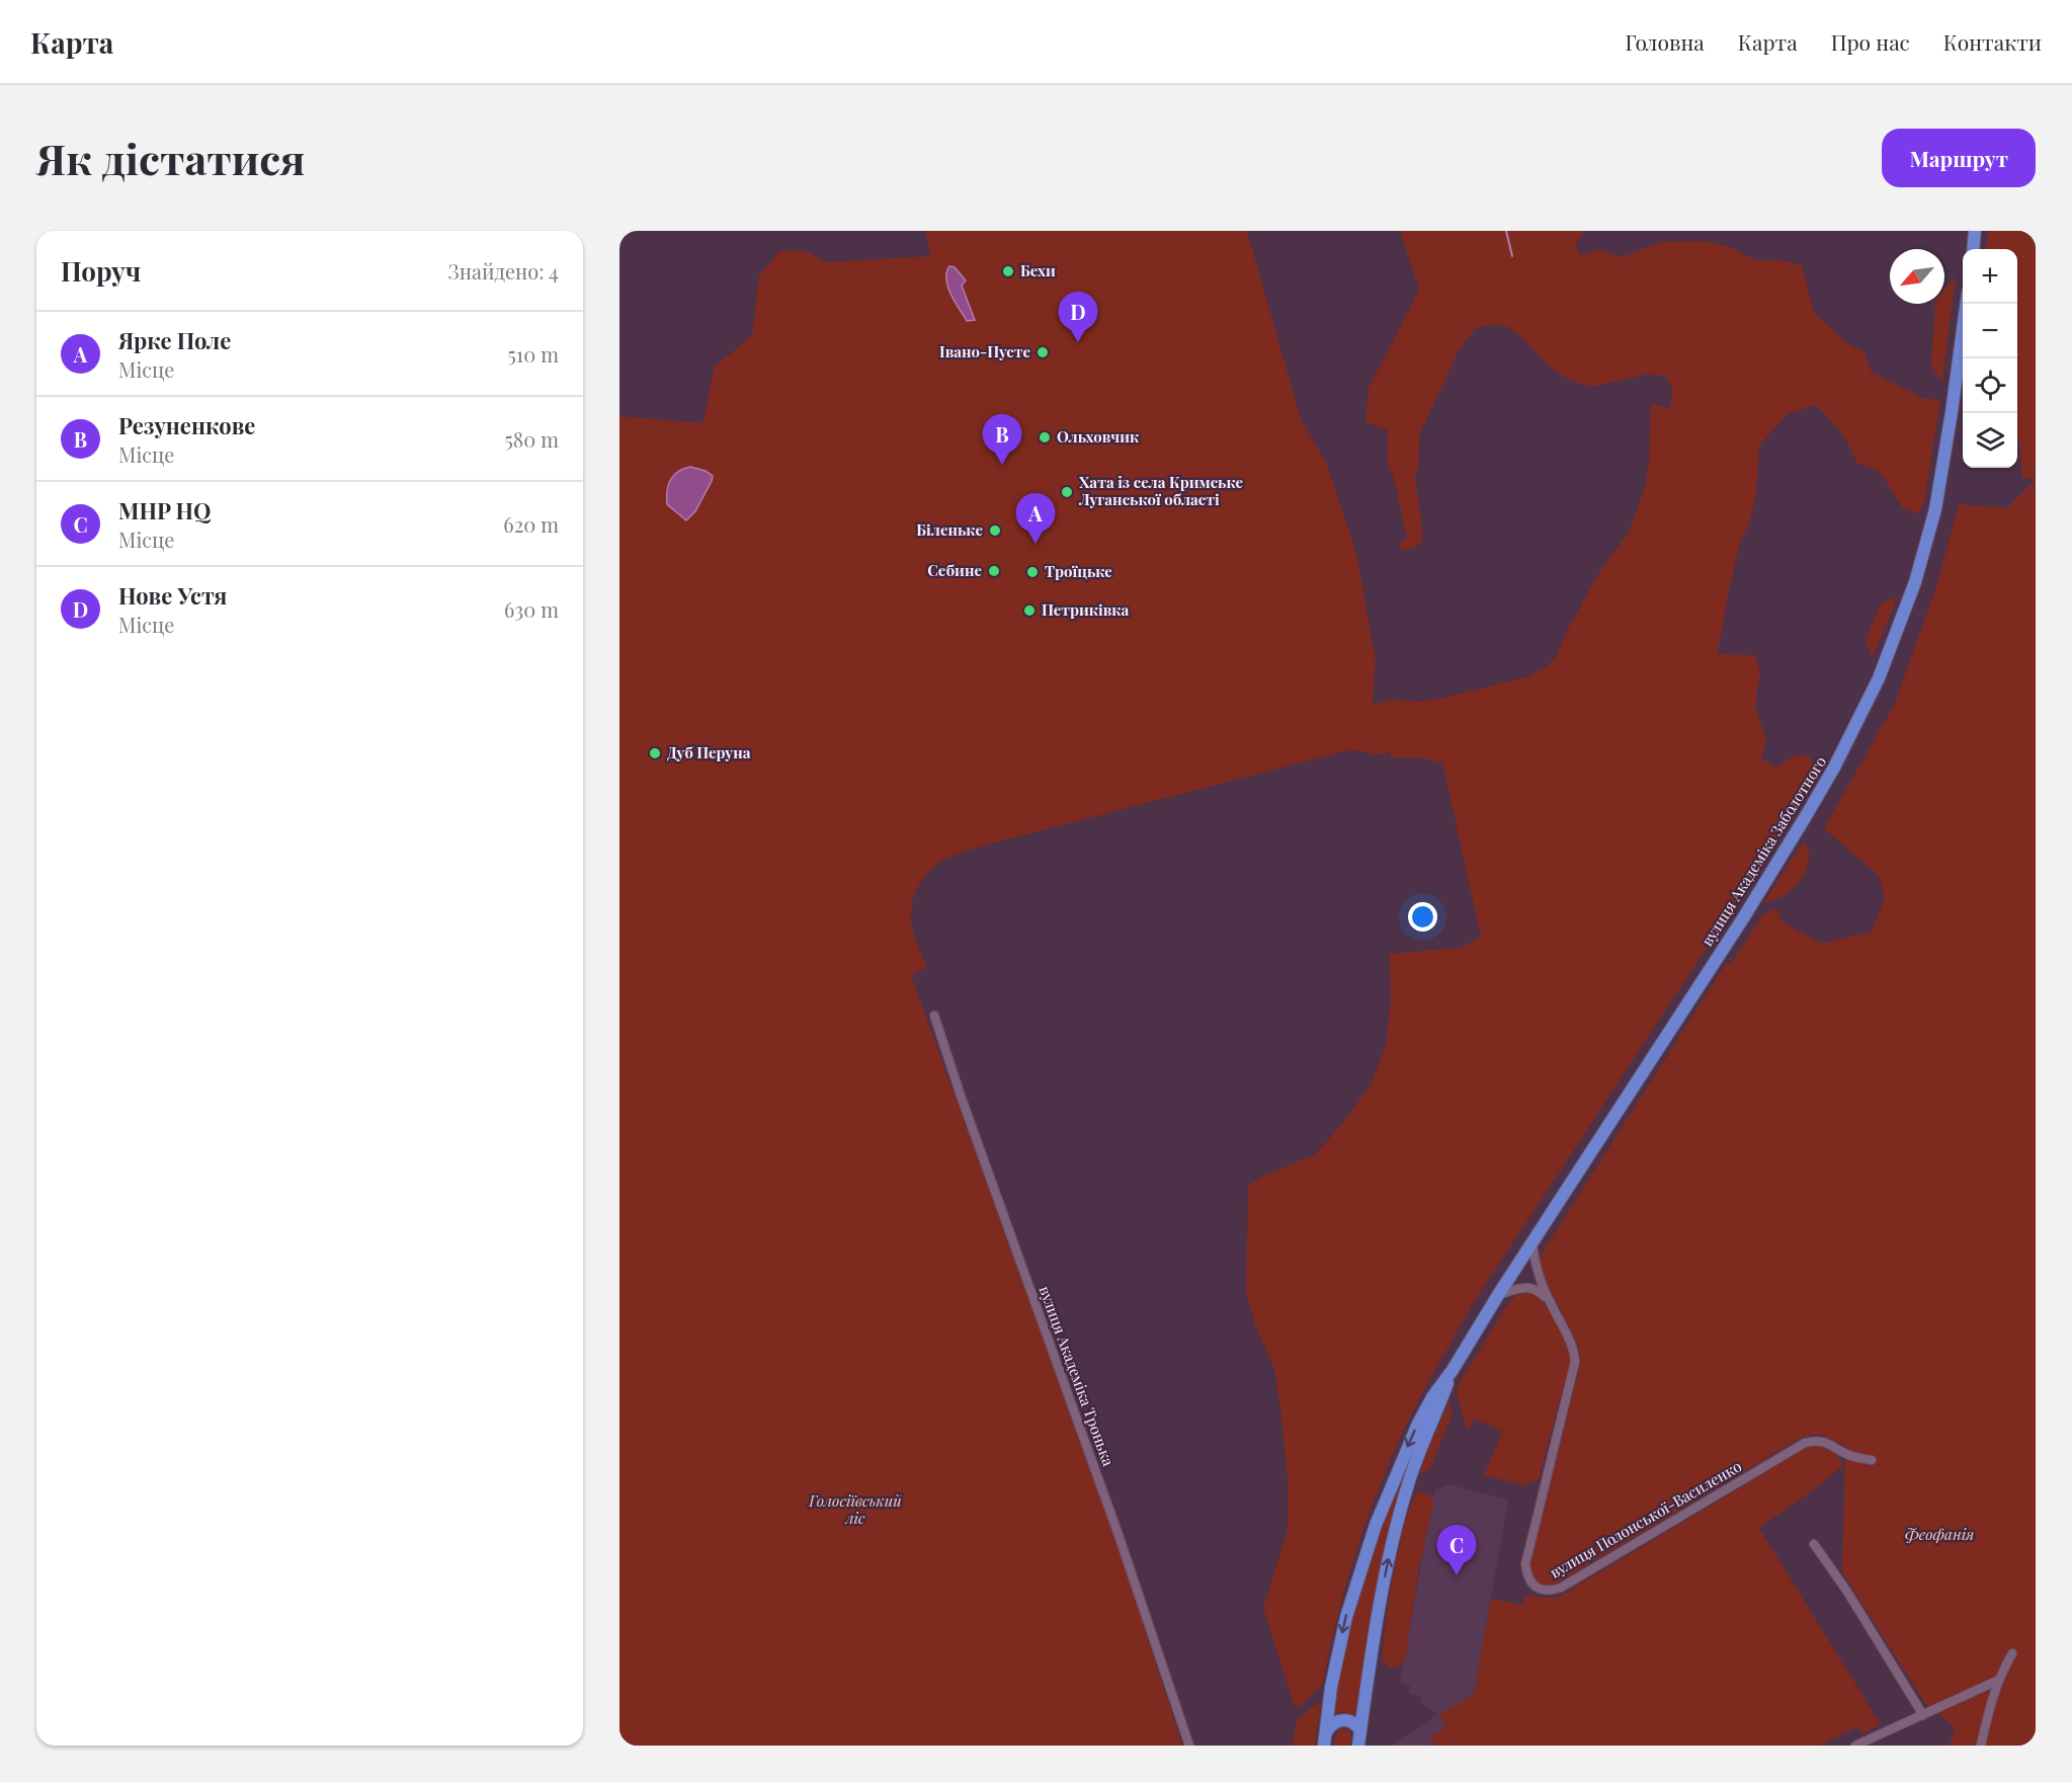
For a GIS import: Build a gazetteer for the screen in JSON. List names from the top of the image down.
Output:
{
  "streets": {
    "highway": ["вулиця Академіка Заболотного"],
    "street": ["вулиця Академіка Тронька", "вулиця Полонської-Василенко"]
  },
  "crossings": [
    ["вулиця Академіка Заболотного", "вулиця Полонської-Василенко"]
  ],
  "parks": ["Голосіївський ліс", "Феофанія"],
  "places": [
    "Бехи",
    "Івано-Пусте",
    "Ольховчик",
    "Хата iз села Кримське Луганської області",
    "Біленьке",
    "Себине",
    "Троїцьке",
    "Петриківка",
    "Дуб Перуна"
  ],
  "north": "bottom left",
  "page": {
    "header": "Карта",
    "nav": [
      "Головна",
      "Карта",
      "Про нас",
      "Контакти"
    ],
    "buttons": "Маршрут",
    "title": "Як дістатися",
    "heading": ["Поруч", "Знайдено: 4"],
    "map_buttons": ["+", "−"],
    "pins": [
      "D",
      "B",
      "A",
      "C"
    ],
    "list": [
      {
        "mark": "A",
        "name": "Ярке Поле",
        "note": "Місце",
        "value": "510 m"
      },
      {
        "mark": "B",
        "name": "Резуненкове",
        "note": "Місце",
        "value": "580 m"
      },
      {
        "mark": "C",
        "name": "MHP HQ",
        "note": "Місце",
        "value": "620 m"
      },
      {
        "mark": "D",
        "name": "Нове Устя",
        "note": "Місце",
        "value": "630 m"
      }
    ]
  }
}
